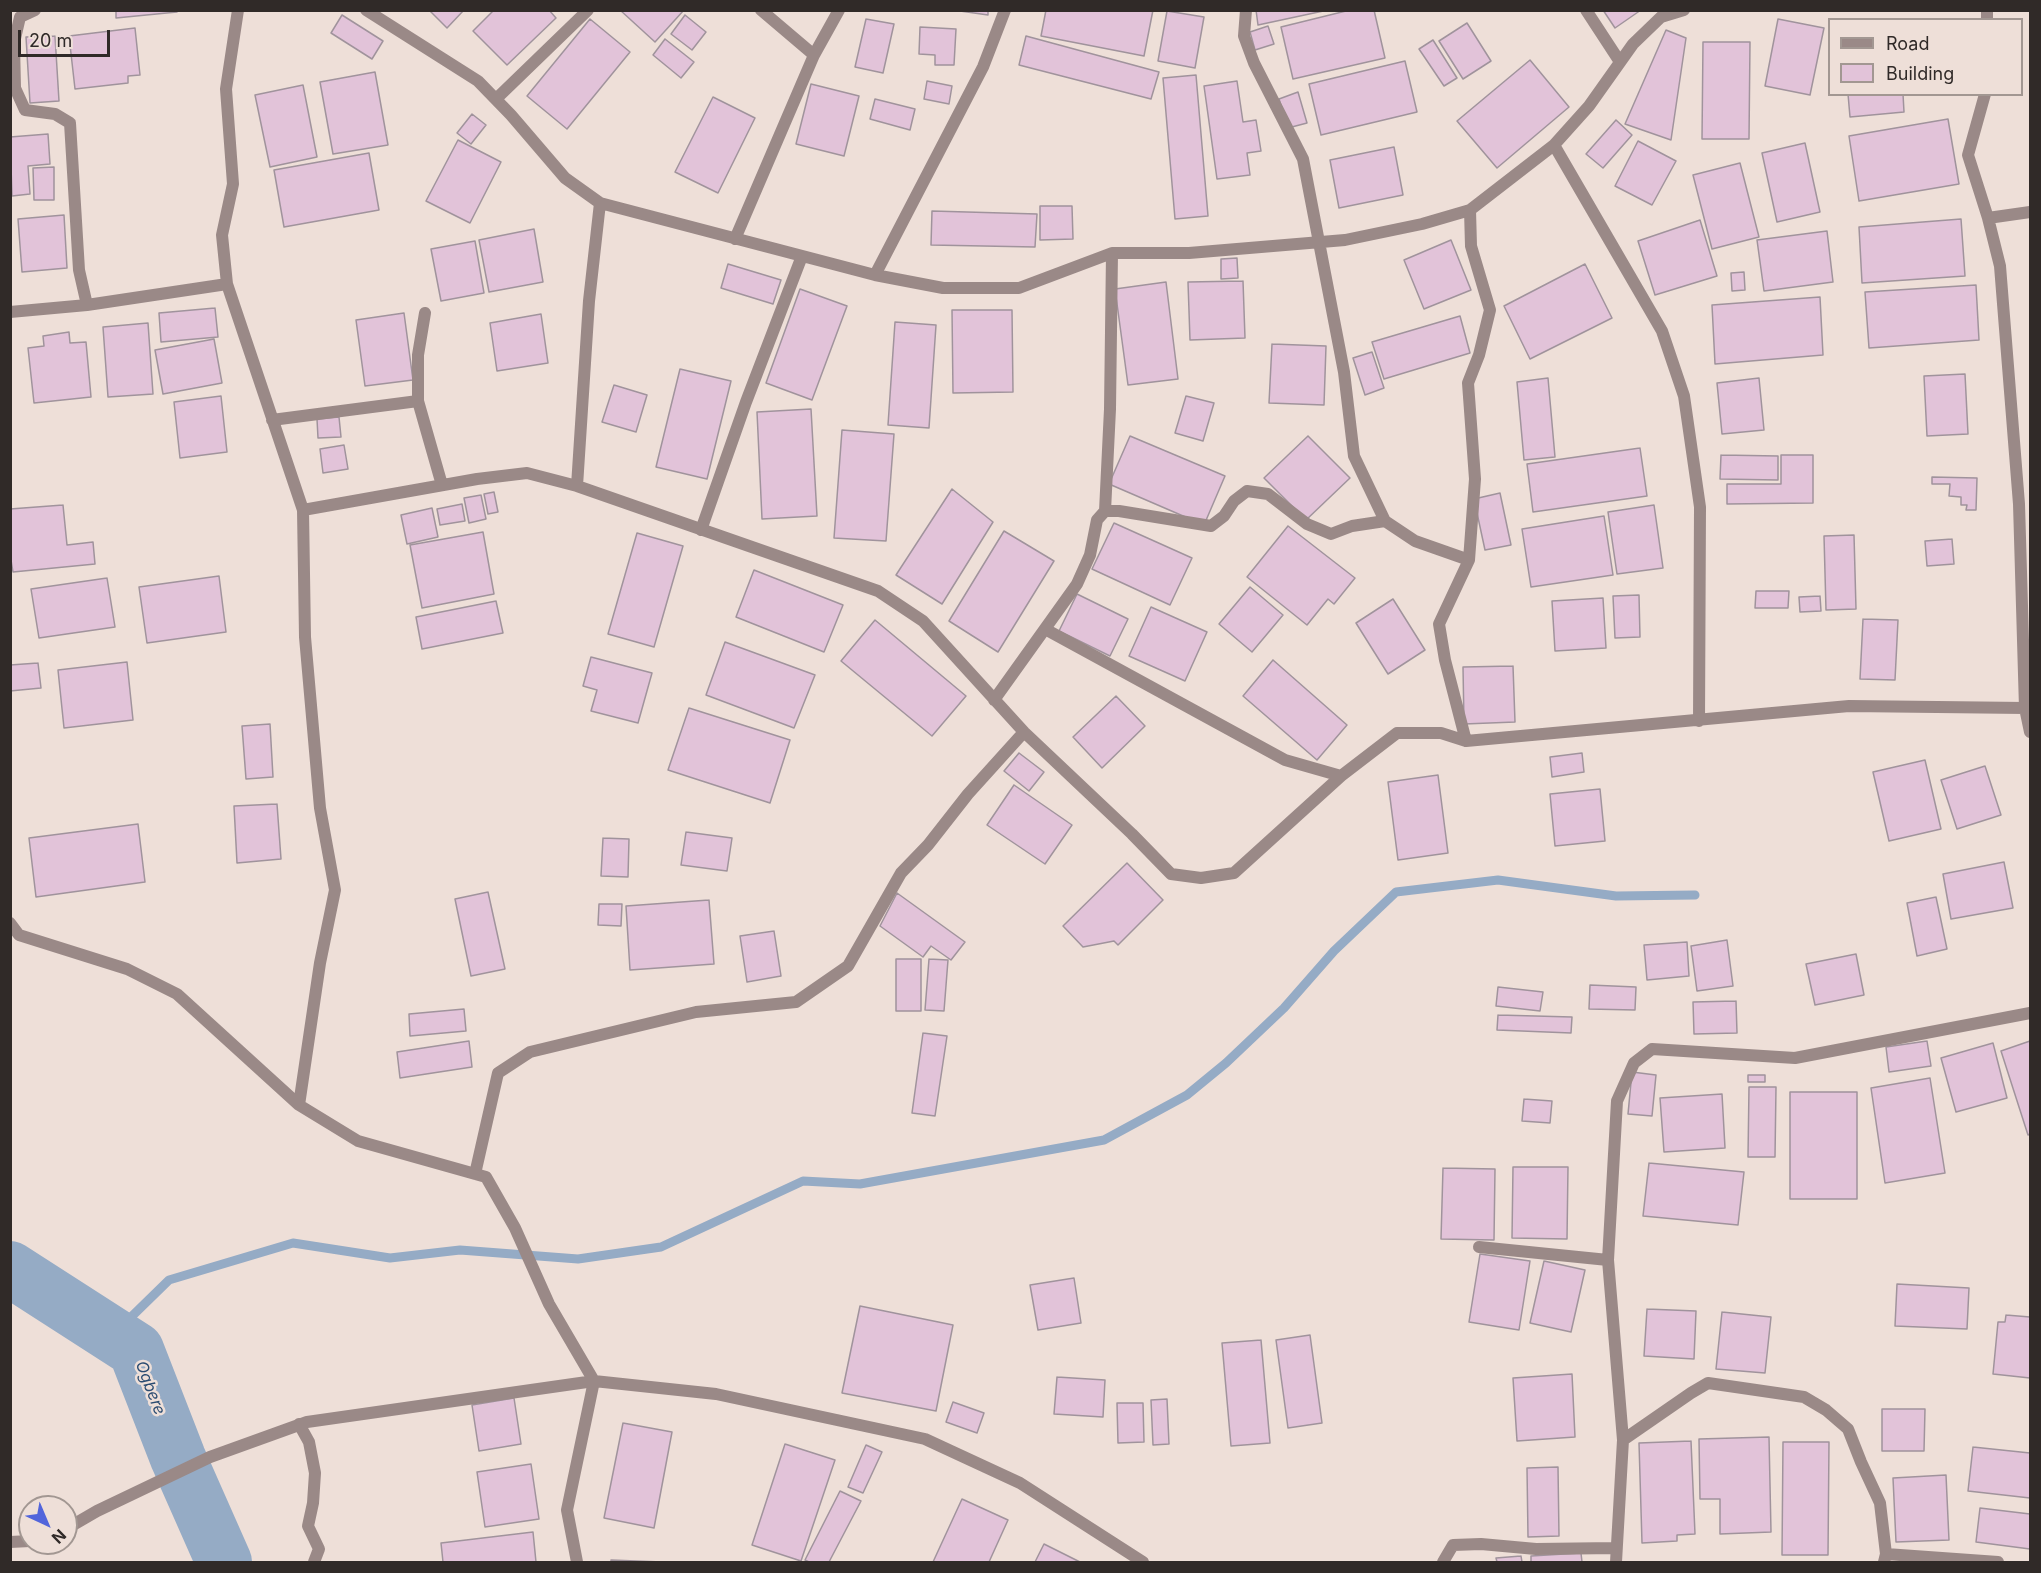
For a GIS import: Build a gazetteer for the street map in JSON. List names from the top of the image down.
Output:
{
  "water": ["Ogbere"],
  "legend": ["Road", "Building"],
  "scale_bar": "20 m",
  "north": "bottom right"
}
